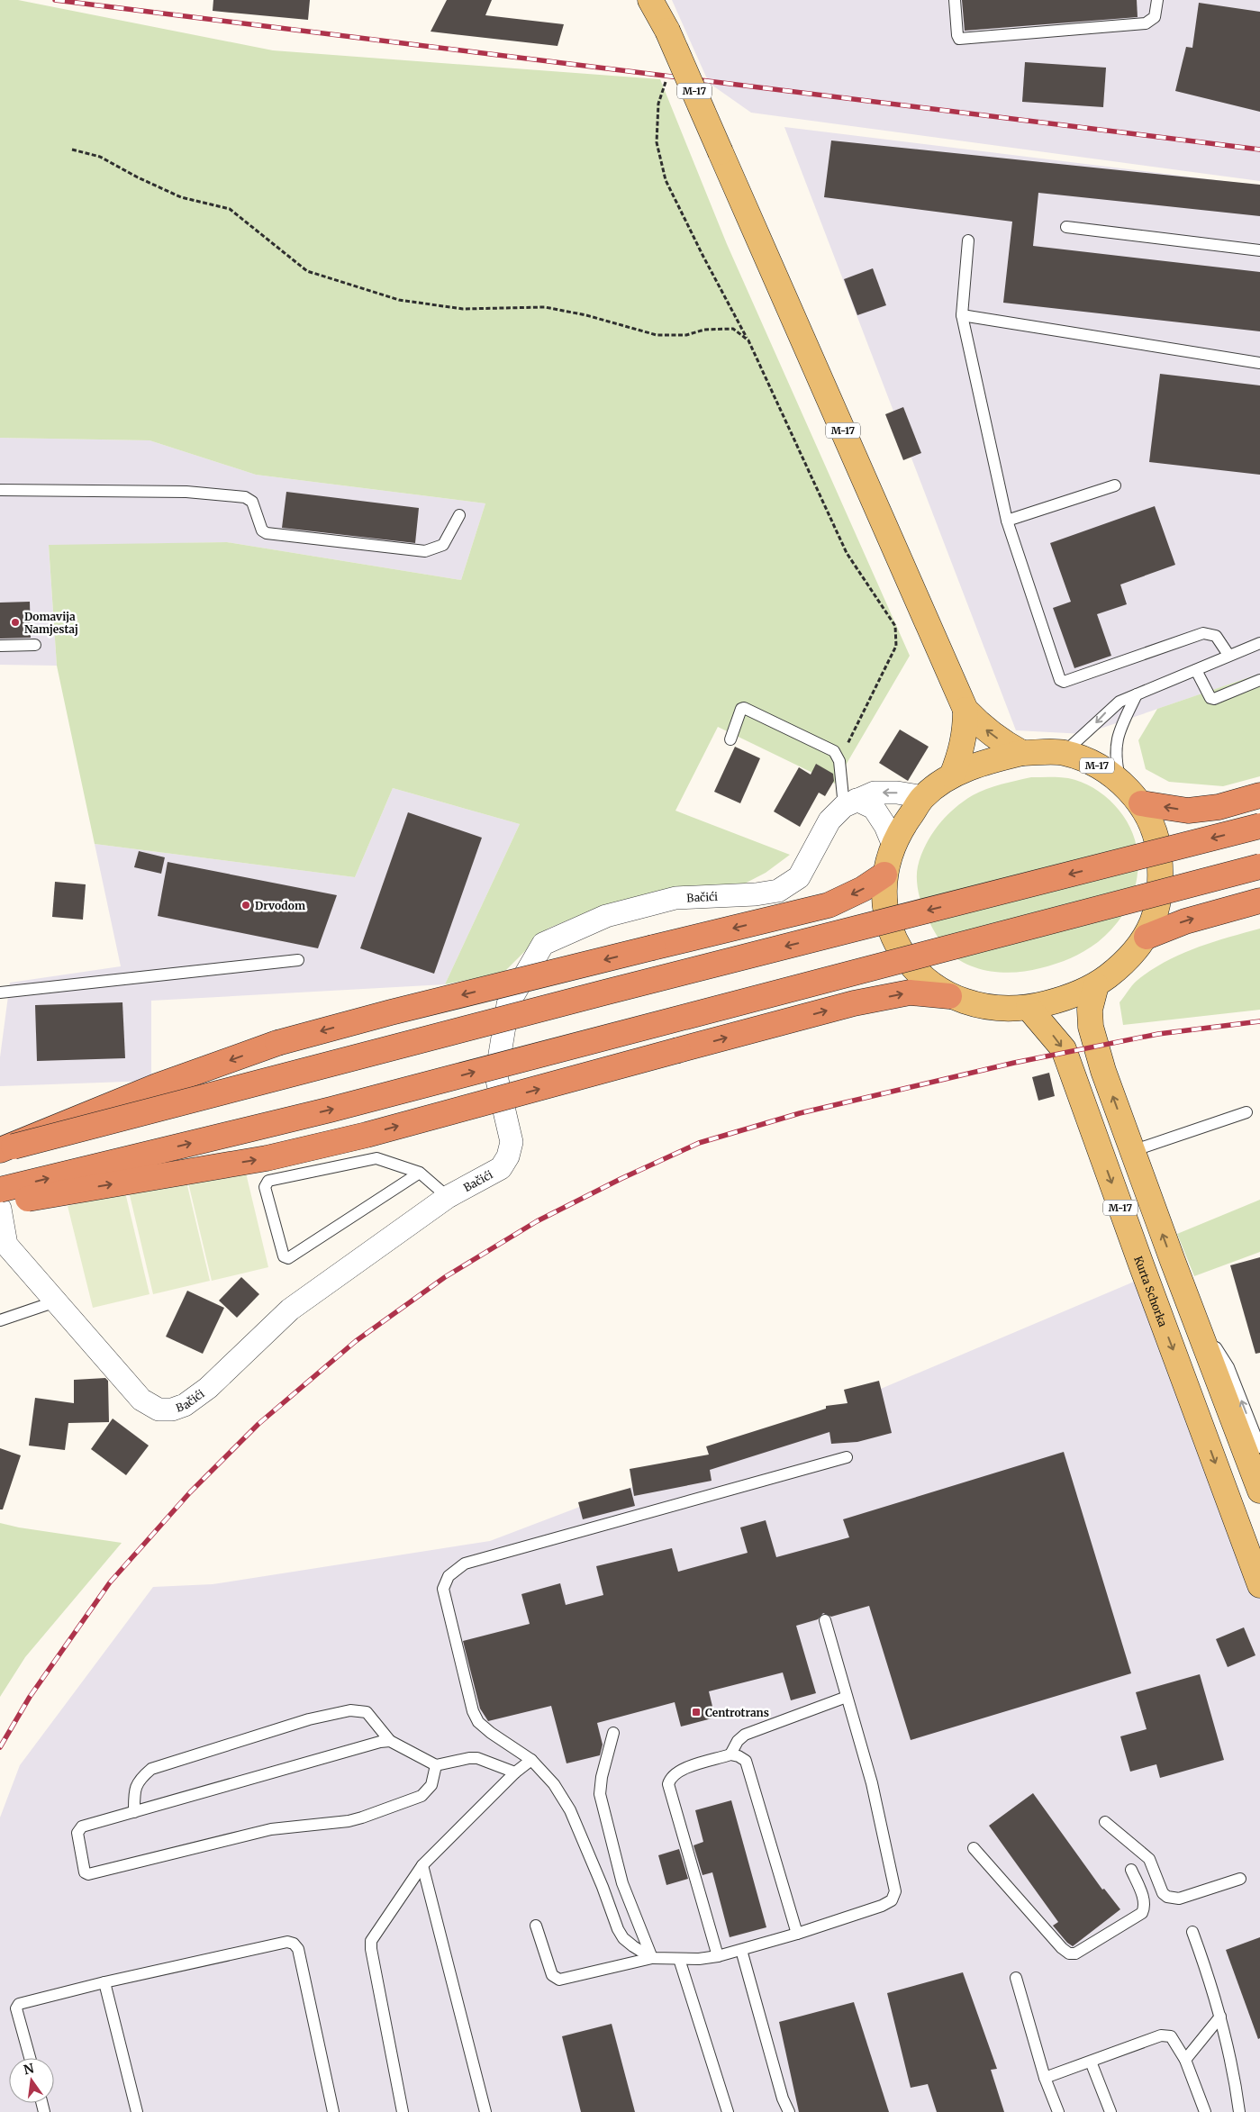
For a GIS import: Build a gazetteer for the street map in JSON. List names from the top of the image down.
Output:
{
  "streets": {
    "main road": ["M-17", "Kurta Schorka"],
    "street": ["Bačići"]
  },
  "crossings": [
    ["M-17", "Bačići"],
    ["M-17", "Kurta Schorka"]
  ],
  "places": {
    "other": ["Domavija Namjestaj", "Drvodom"],
    "transit": ["Centrotrans"]
  },
  "north": "top"
}
